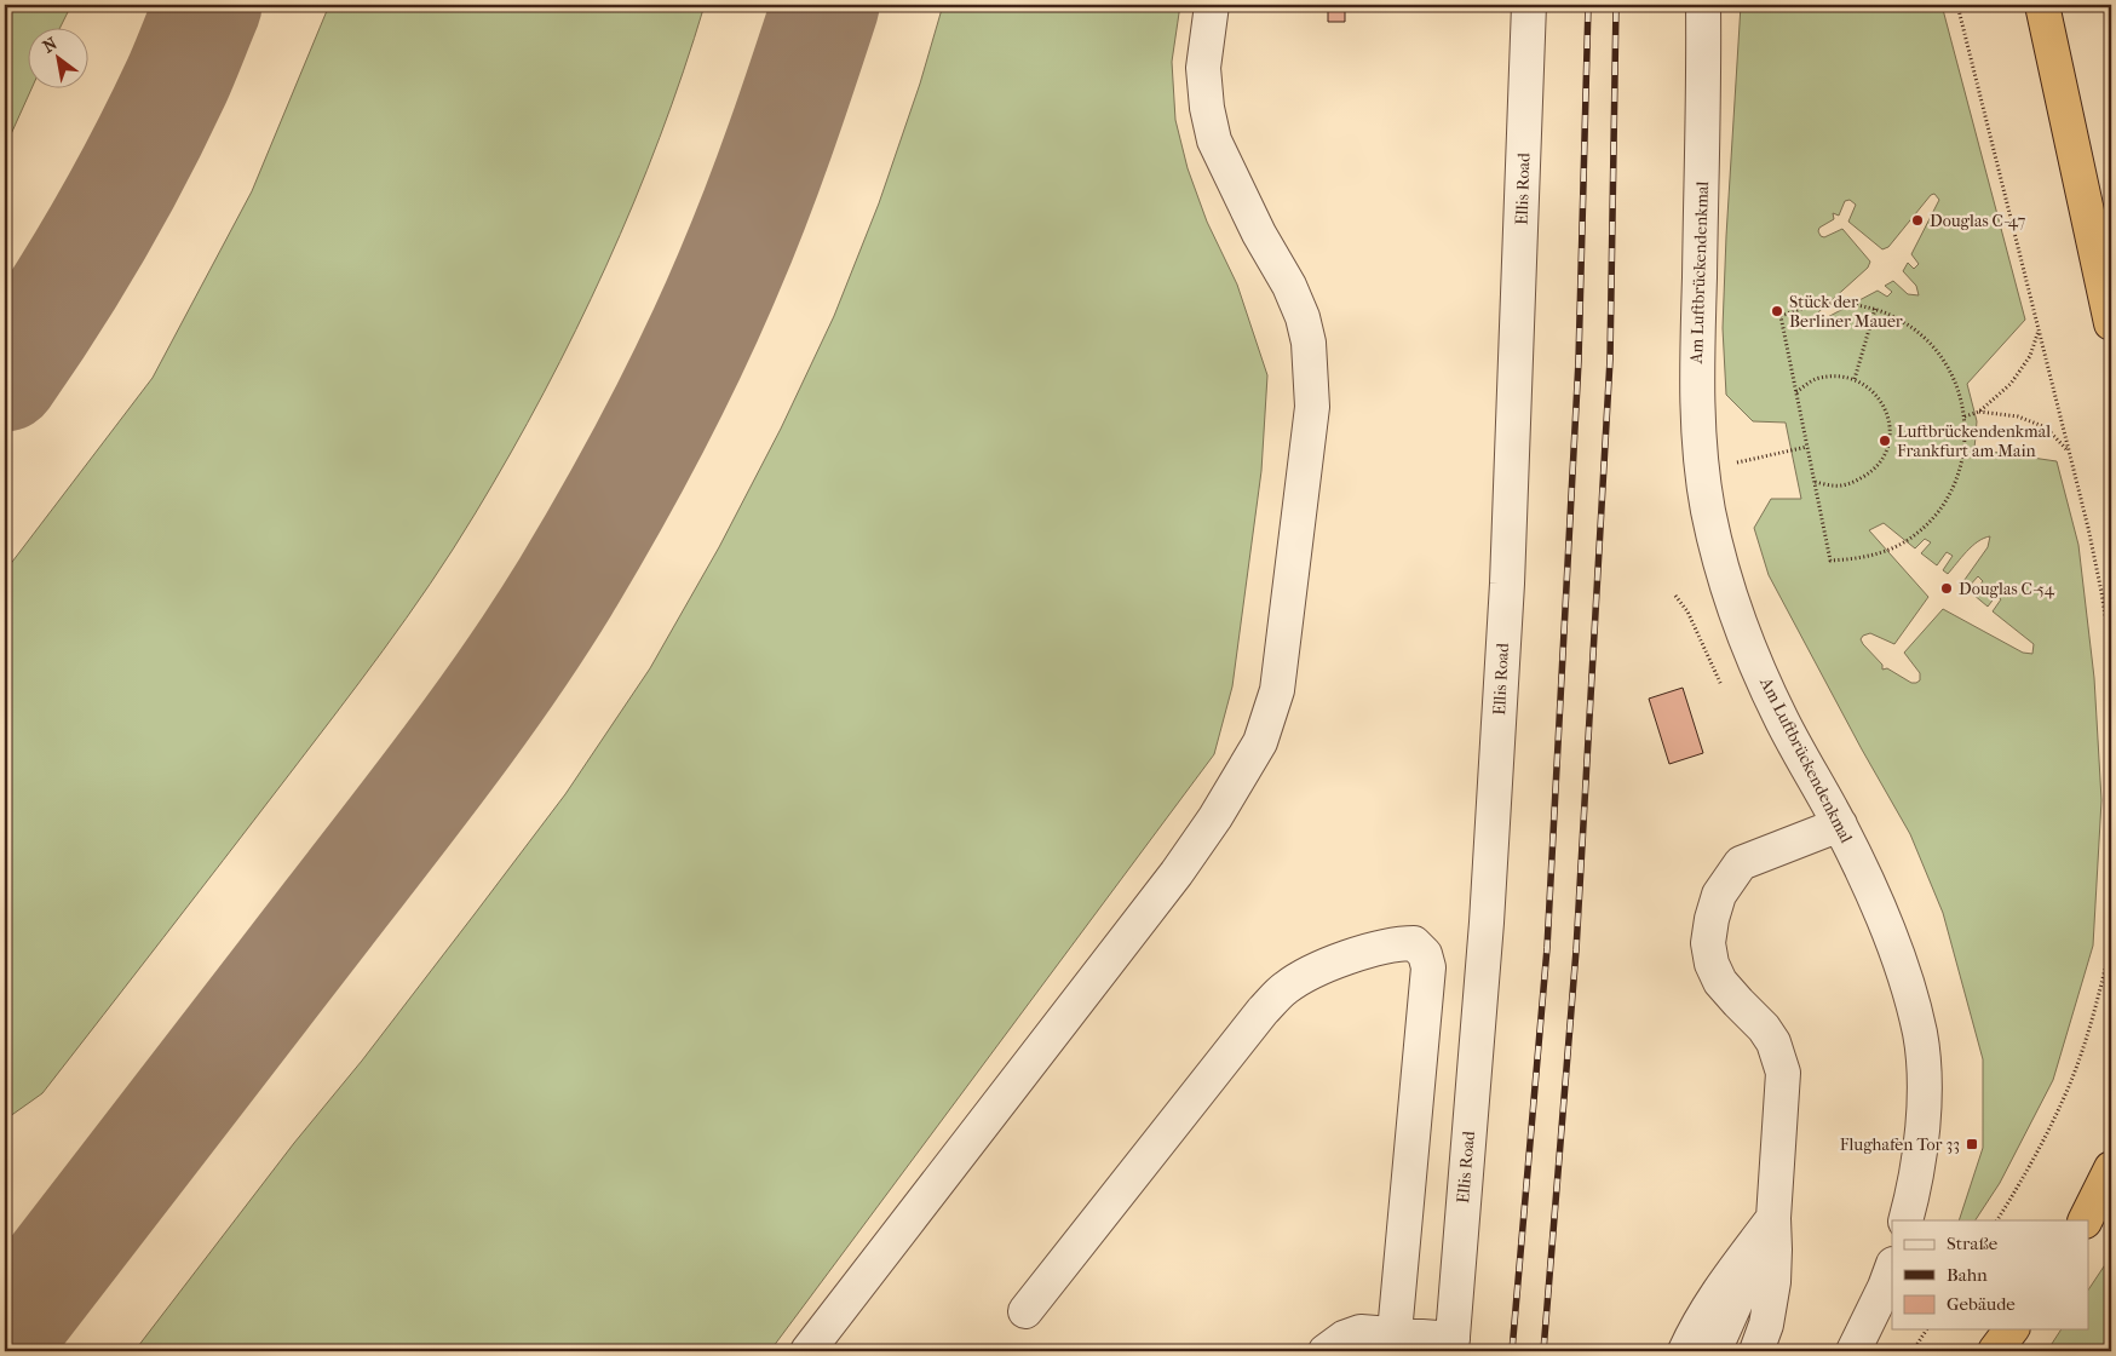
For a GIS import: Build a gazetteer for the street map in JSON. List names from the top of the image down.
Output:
{
  "streets": {
    "street": ["Ellis Road", "Am Luftbrückendenkmal"]
  },
  "places": {
    "other": [
      "Douglas C-47",
      "Stück der Berliner Mauer",
      "Luftbrückendenkmal Frankfurt am Main",
      "Douglas C-54"
    ],
    "transit": ["Flughafen Tor 33"]
  },
  "legend": ["Straße", "Bahn", "Gebäude"],
  "north": "top left"
}
